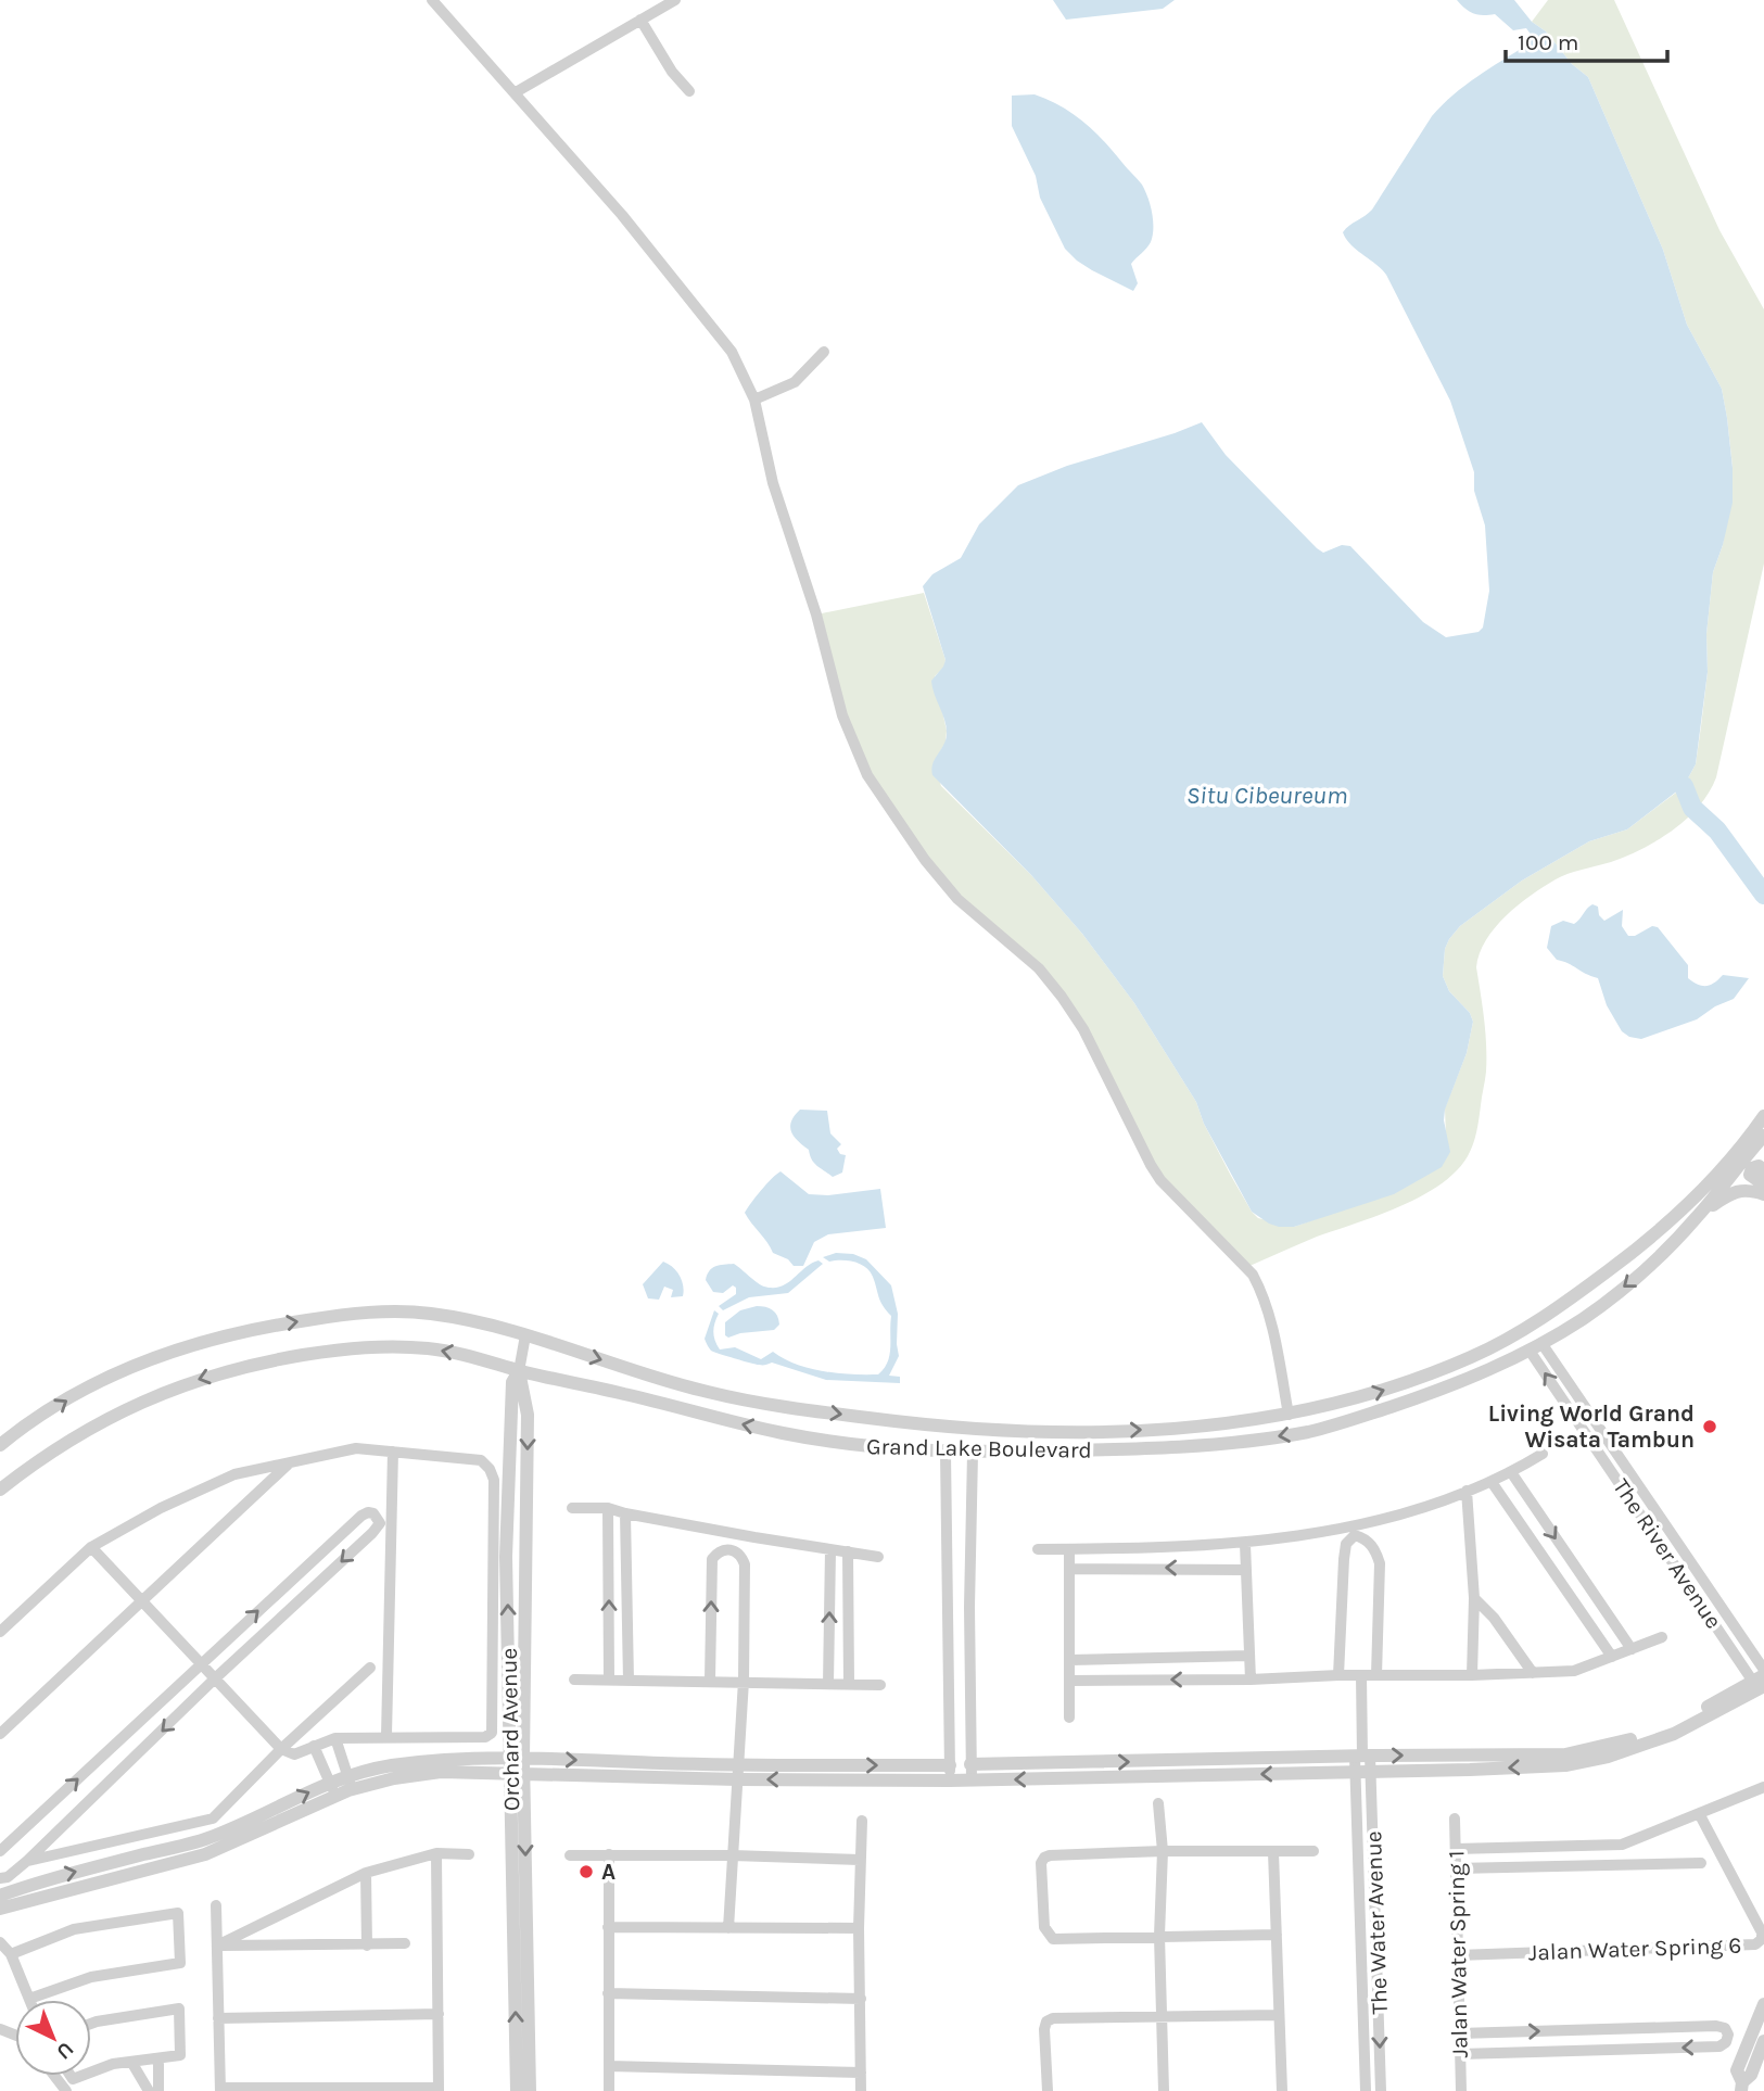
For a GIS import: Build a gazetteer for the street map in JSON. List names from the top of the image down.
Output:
{
  "streets": {
    "street": [
      "Grand Lake Boulevard",
      "The River Avenue",
      "Orchard Avenue",
      "The Water Avenue",
      "Jalan Water Spring 6",
      "Jalan Water Spring 1"
    ]
  },
  "crossings": [
    ["Grand Lake Boulevard", "The River Avenue"],
    ["Grand Lake Boulevard", "Orchard Avenue"],
    ["Jalan Water Spring 6", "Jalan Water Spring 1"]
  ],
  "water": ["Situ Cibeureum"],
  "places": ["Living World Grand Wisata Tambun", "A"],
  "scale_bar": "100 m",
  "north": "bottom right"
}
